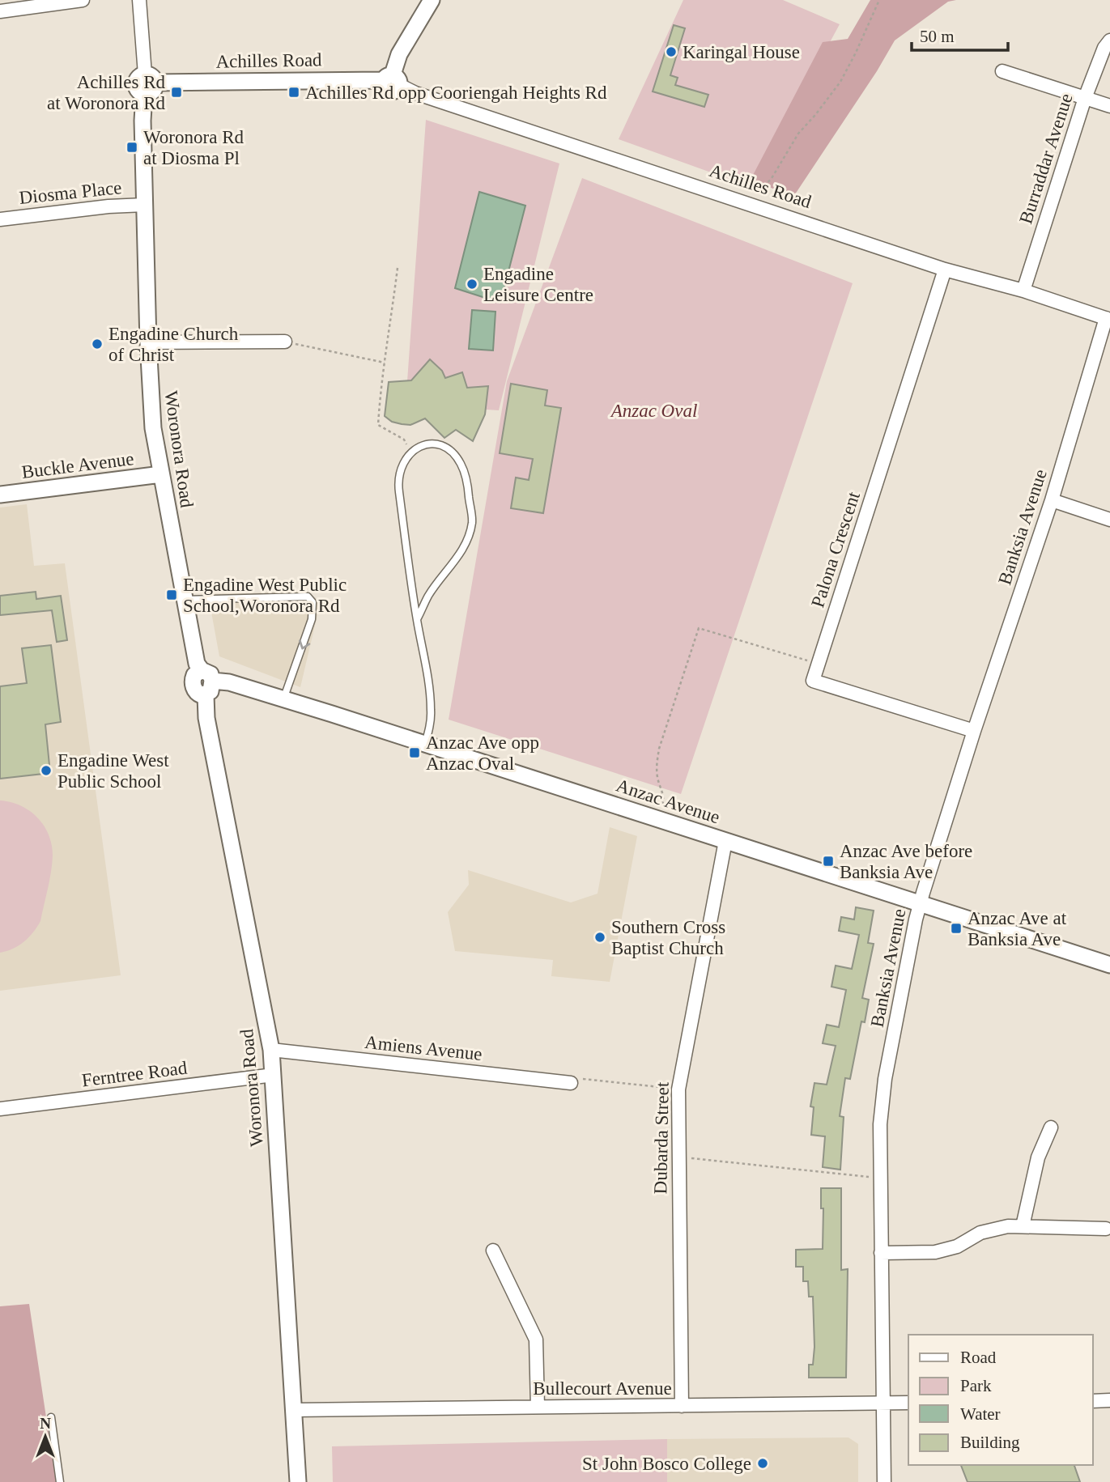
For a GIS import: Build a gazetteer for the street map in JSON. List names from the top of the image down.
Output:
{
  "streets": {
    "street": [
      "Achilles Road",
      "Burraddar Avenue",
      "Diosma Place",
      "Woronora Road",
      "Buckle Avenue",
      "Banksia Avenue",
      "Palona Crescent",
      "Anzac Avenue",
      "Amiens Avenue",
      "Ferntree Road",
      "Dubarda Street",
      "Bullecourt Avenue"
    ]
  },
  "crossings": [
    ["Achilles Road", "Burraddar Avenue"],
    ["Achilles Road", "Woronora Road"],
    ["Achilles Road", "Banksia Avenue"],
    ["Achilles Road", "Palona Crescent"],
    ["Diosma Place", "Woronora Road"],
    ["Woronora Road", "Buckle Avenue"],
    ["Woronora Road", "Anzac Avenue"],
    ["Woronora Road", "Amiens Avenue"],
    ["Woronora Road", "Ferntree Road"],
    ["Woronora Road", "Bullecourt Avenue"],
    ["Banksia Avenue", "Palona Crescent"],
    ["Banksia Avenue", "Anzac Avenue"],
    ["Banksia Avenue", "Bullecourt Avenue"],
    ["Anzac Avenue", "Dubarda Street"],
    ["Dubarda Street", "Bullecourt Avenue"]
  ],
  "parks": ["Anzac Oval"],
  "places": {
    "other": [
      "Karingal House",
      "Engadine Leisure Centre",
      "Engadine Church of Christ",
      "Engadine West Public School",
      "Southern Cross Baptist Church",
      "St John Bosco College"
    ],
    "transit": [
      "Achilles Rd at Woronora Rd",
      "Achilles Rd opp Cooriengah Heights Rd",
      "Woronora Rd at Diosma Pl",
      "Engadine West Public School,Woronora Rd",
      "Anzac Ave opp Anzac Oval",
      "Anzac Ave before Banksia Ave",
      "Anzac Ave at Banksia Ave"
    ]
  },
  "legend": [
    "Road",
    "Park",
    "Water",
    "Building"
  ],
  "scale_bar": "50 m",
  "north": "top"
}
